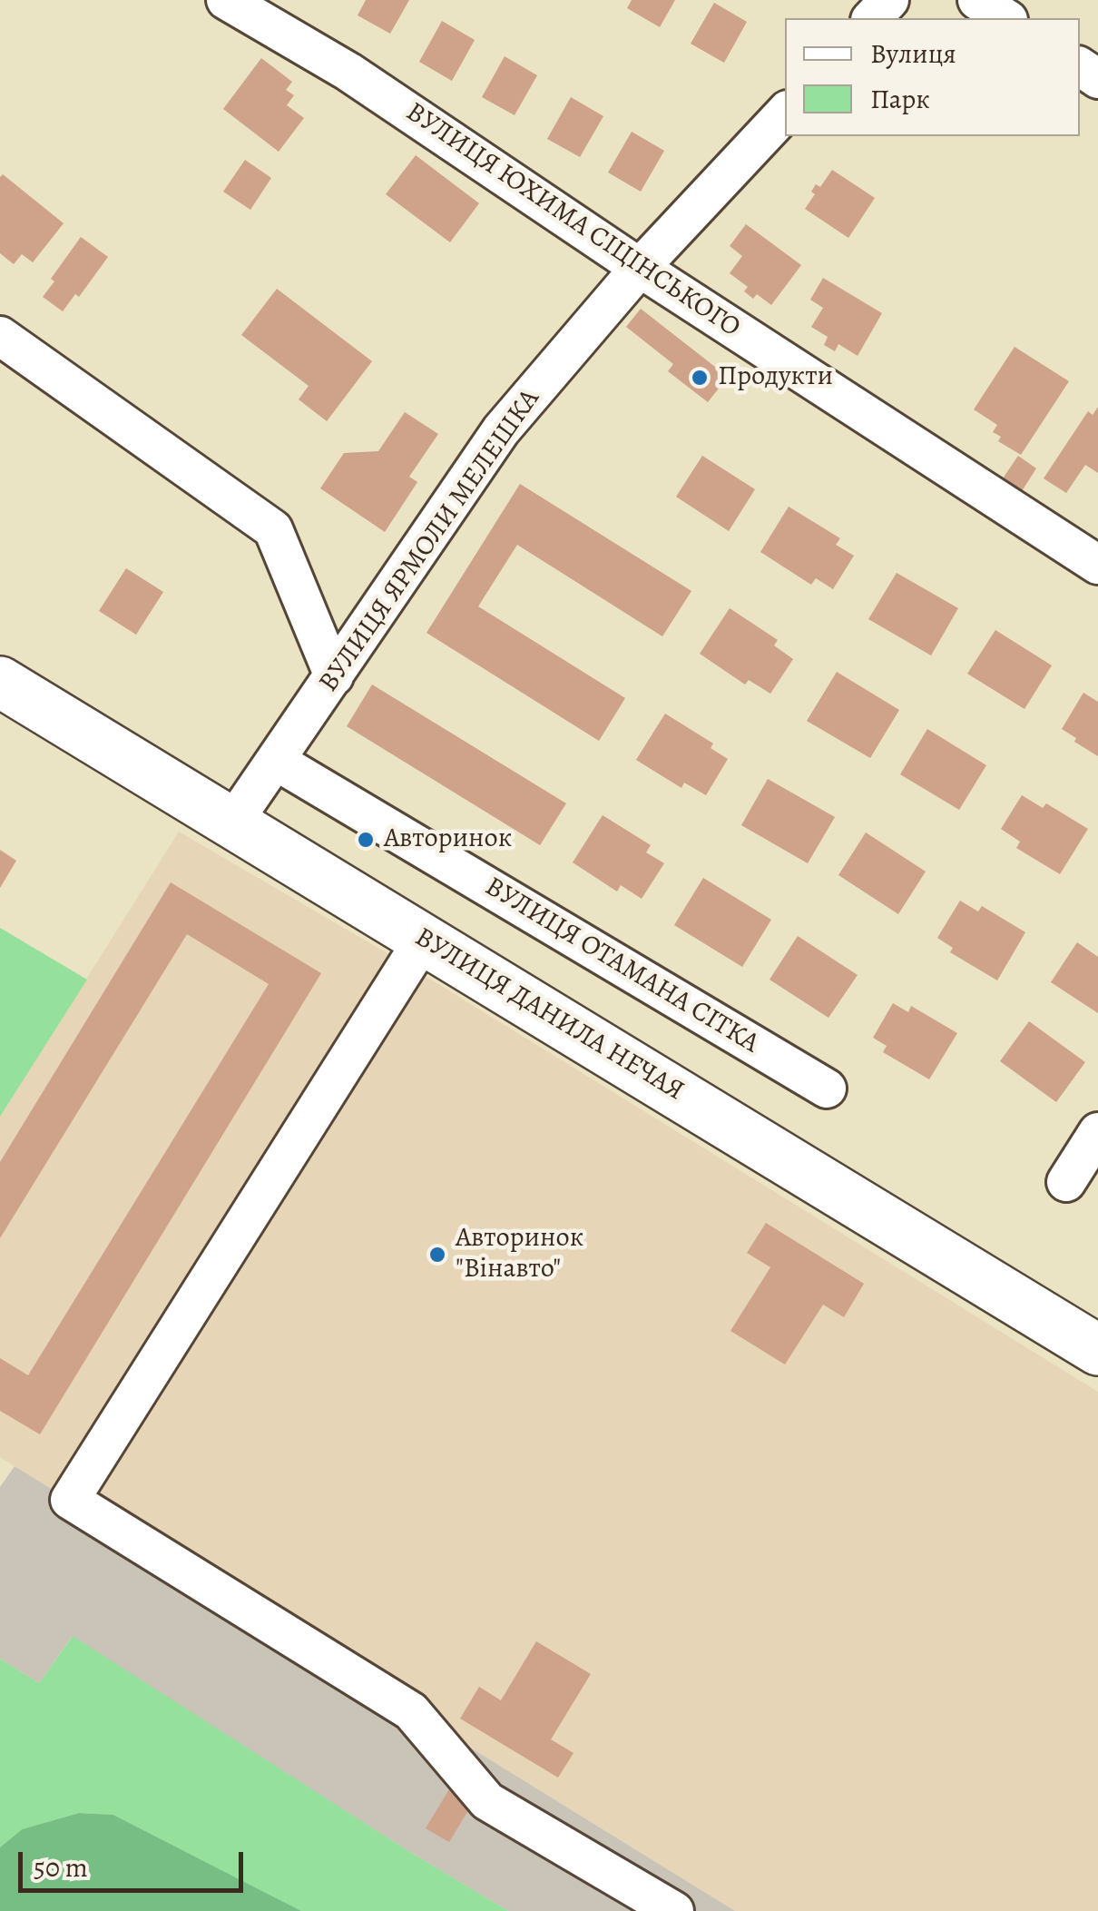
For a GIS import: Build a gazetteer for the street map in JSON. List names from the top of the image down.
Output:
{
  "streets": {
    "main road": ["ВУЛИЦЯ ДАНИЛА НЕЧАЯ"],
    "street": ["ВУЛИЦЯ ЮХИМА СІЦІНСЬКОГО", "ВУЛИЦЯ ЯРМОЛИ МЕЛЕШКА", "ВУЛИЦЯ ОТАМАНА СІТКА"]
  },
  "crossings": [
    ["ВУЛИЦЯ ЮХИМА СІЦІНСЬКОГО", "ВУЛИЦЯ ЯРМОЛИ МЕЛЕШКА"],
    ["ВУЛИЦЯ ЯРМОЛИ МЕЛЕШКА", "ВУЛИЦЯ ОТАМАНА СІТКА"],
    ["ВУЛИЦЯ ЯРМОЛИ МЕЛЕШКА", "ВУЛИЦЯ ДАНИЛА НЕЧАЯ"]
  ],
  "places": ["Продукти", "Авторинок", "Авторинок \"Вінавто\""],
  "legend": ["Вулиця", "Парк"],
  "scale_bar": "50 m"
}
